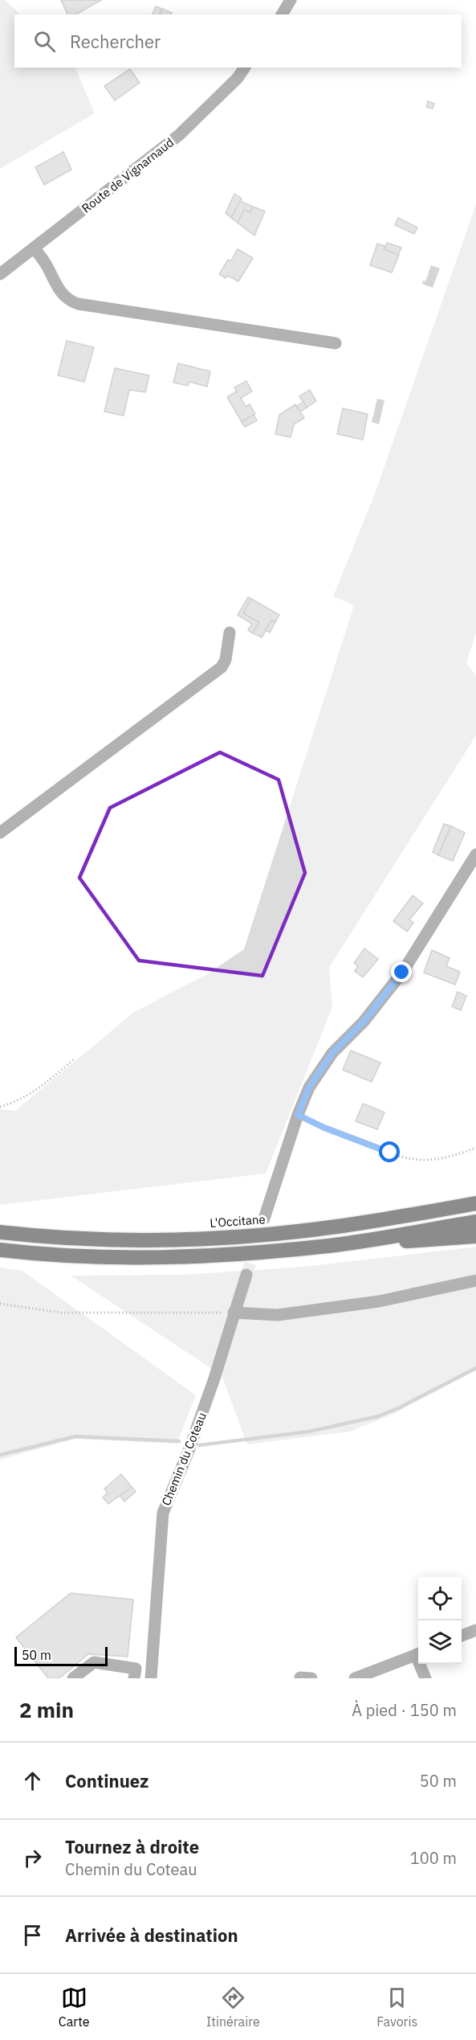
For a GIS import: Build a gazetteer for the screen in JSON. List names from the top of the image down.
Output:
{
  "streets": {
    "highway": ["L'Occitane"],
    "street": ["Route de Vignarnaud", "Chemin du Coteau"]
  },
  "scale_bar": "50 m",
  "page": {
    "search": "Rechercher",
    "scale": "50 m",
    "heading": ["2 min", "À pied · 150 m"],
    "list": [
      ["Continuez", "50 m"],
      ["Tournez à droite", "Chemin du Coteau", "100 m"],
      "Arrivée à destination"
    ],
    "nav": ["Carte", "Itinéraire", "Favoris"]
  }
}
